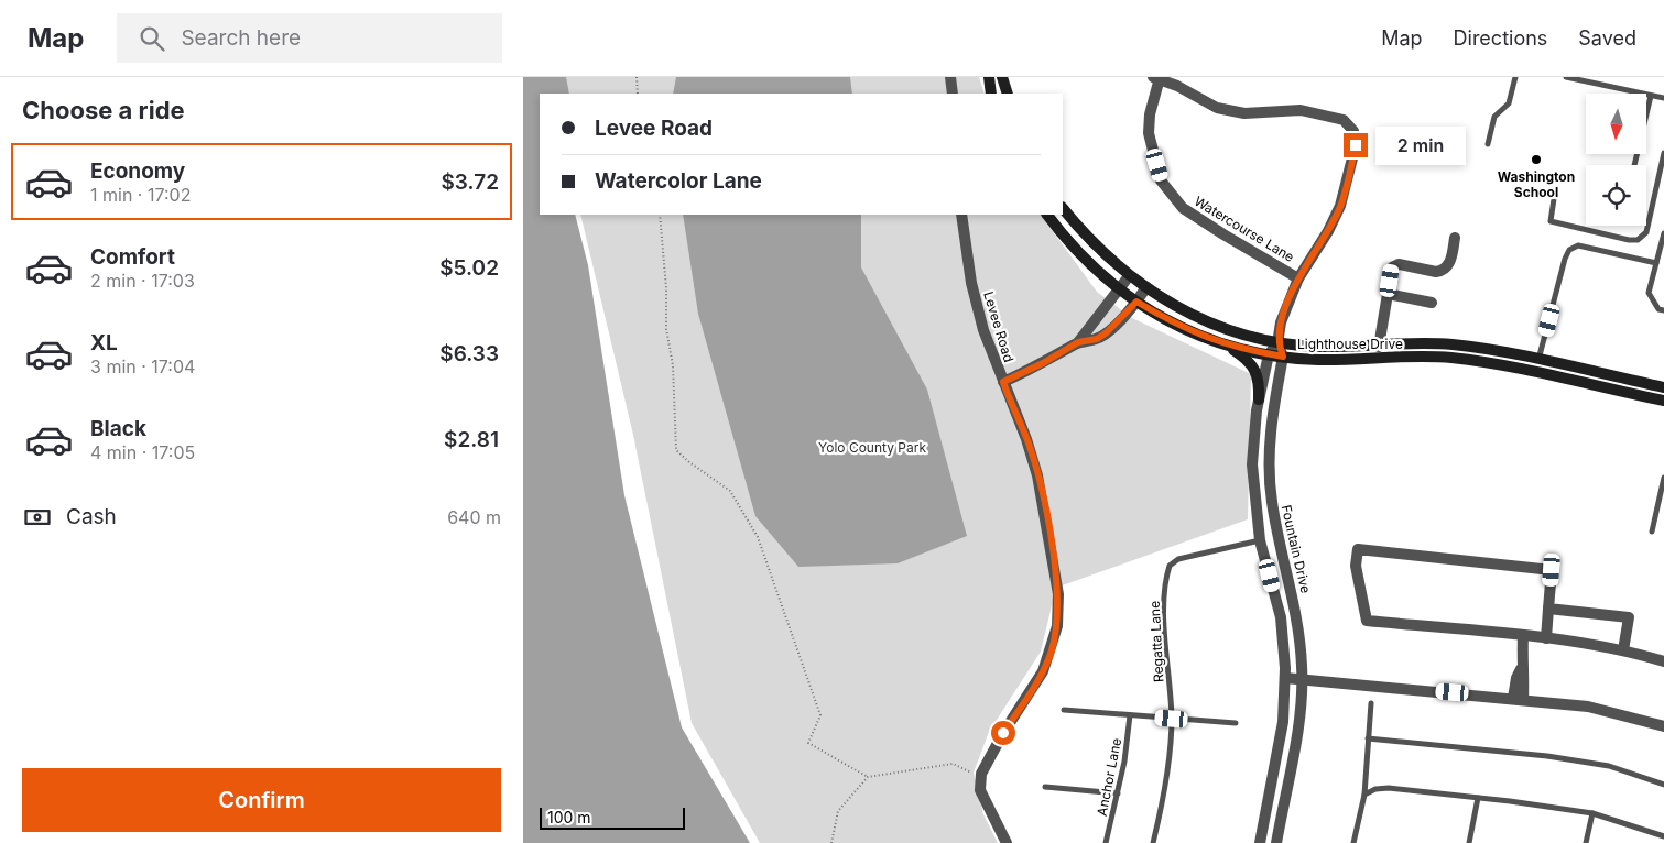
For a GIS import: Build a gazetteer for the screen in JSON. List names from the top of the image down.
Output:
{
  "streets": {
    "street": [
      "Watercourse Lane",
      "Levee Road",
      "Lighthouse Drive",
      "Fountain Drive"
    ],
    "lane": ["Regatta Lane", "Anchor Lane"]
  },
  "crossings": [
    ["Lighthouse Drive", "Fountain Drive"]
  ],
  "parks": ["Yolo County Park"],
  "places": ["Washington School"],
  "scale_bar": "100 m",
  "north": "bottom",
  "page": {
    "header": "Map",
    "search": "Search here",
    "nav": ["Map", "Directions", "Saved"],
    "heading": "Choose a ride",
    "banner": ["Levee Road", "Watercolor Lane"],
    "bubble": "2 min",
    "list": [
      {
        "name": "Economy",
        "note": "1 min · 17:02",
        "value": "$3.72"
      },
      {
        "name": "Comfort",
        "note": "2 min · 17:03",
        "value": "$5.02"
      },
      {
        "name": "XL",
        "note": "3 min · 17:04",
        "value": "$6.33"
      },
      {
        "name": "Black",
        "note": "4 min · 17:05",
        "value": "$2.81"
      }
    ],
    "pay": ["Cash", "640 m"],
    "buttons": "Confirm",
    "scale": "100 m"
  }
}
